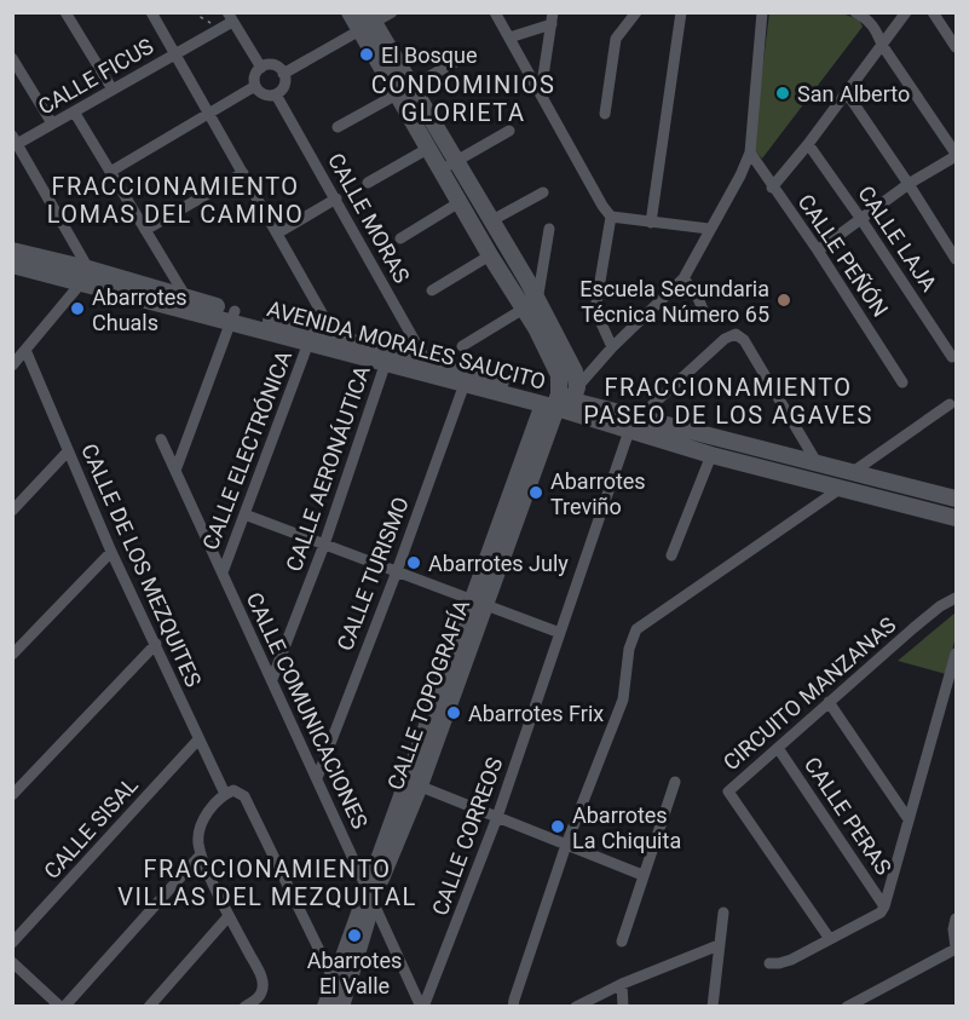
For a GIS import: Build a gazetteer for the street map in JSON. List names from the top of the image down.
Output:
{
  "streets": {
    "main road": ["AVENIDA MORALES SAUCITO", "CALLE TOPOGRAFÍA"],
    "street": [
      "CALLE FICUS",
      "CALLE MORAS",
      "CALLE LAJA",
      "CALLE PEÑÓN",
      "CALLE ELECTRÓNICA",
      "CALLE AERONÁUTICA",
      "CALLE DE LOS MEZQUITES",
      "CALLE TURISMO",
      "CIRCUITO MANZANAS",
      "CALLE COMUNICACIONES",
      "CALLE PERAS",
      "CALLE SISAL",
      "CALLE CORREOS"
    ]
  },
  "crossings": [
    ["CALLE MORAS", "AVENIDA MORALES SAUCITO"],
    ["AVENIDA MORALES SAUCITO", "CALLE ELECTRÓNICA"],
    ["AVENIDA MORALES SAUCITO", "CALLE AERONÁUTICA"],
    ["AVENIDA MORALES SAUCITO", "CALLE TURISMO"],
    ["AVENIDA MORALES SAUCITO", "CALLE TOPOGRAFÍA"],
    ["AVENIDA MORALES SAUCITO", "CALLE CORREOS"],
    ["CALLE ELECTRÓNICA", "CALLE COMUNICACIONES"],
    ["CALLE AERONÁUTICA", "CALLE COMUNICACIONES"],
    ["CALLE DE LOS MEZQUITES", "CALLE SISAL"],
    ["CALLE TURISMO", "CALLE COMUNICACIONES"],
    ["CIRCUITO MANZANAS", "CALLE PERAS"],
    ["CALLE TOPOGRAFÍA", "CALLE COMUNICACIONES"],
    ["CALLE COMUNICACIONES", "CALLE CORREOS"]
  ],
  "districts": [
    "CONDOMINIOS GLORIETA",
    "FRACCIONAMIENTO LOMAS DEL CAMINO",
    "FRACCIONAMIENTO PASEO DE LOS AGAVES",
    "FRACCIONAMIENTO VILLAS DEL MEZQUITAL"
  ],
  "places": [
    "El Bosque",
    "San Alberto",
    "Escuela Secundaria Técnica Número 65",
    "Abarrotes Chuals",
    "Abarrotes Treviño",
    "Abarrotes July",
    "Abarrotes Frix",
    "Abarrotes La Chiquita",
    "Abarrotes El Valle"
  ]
}
